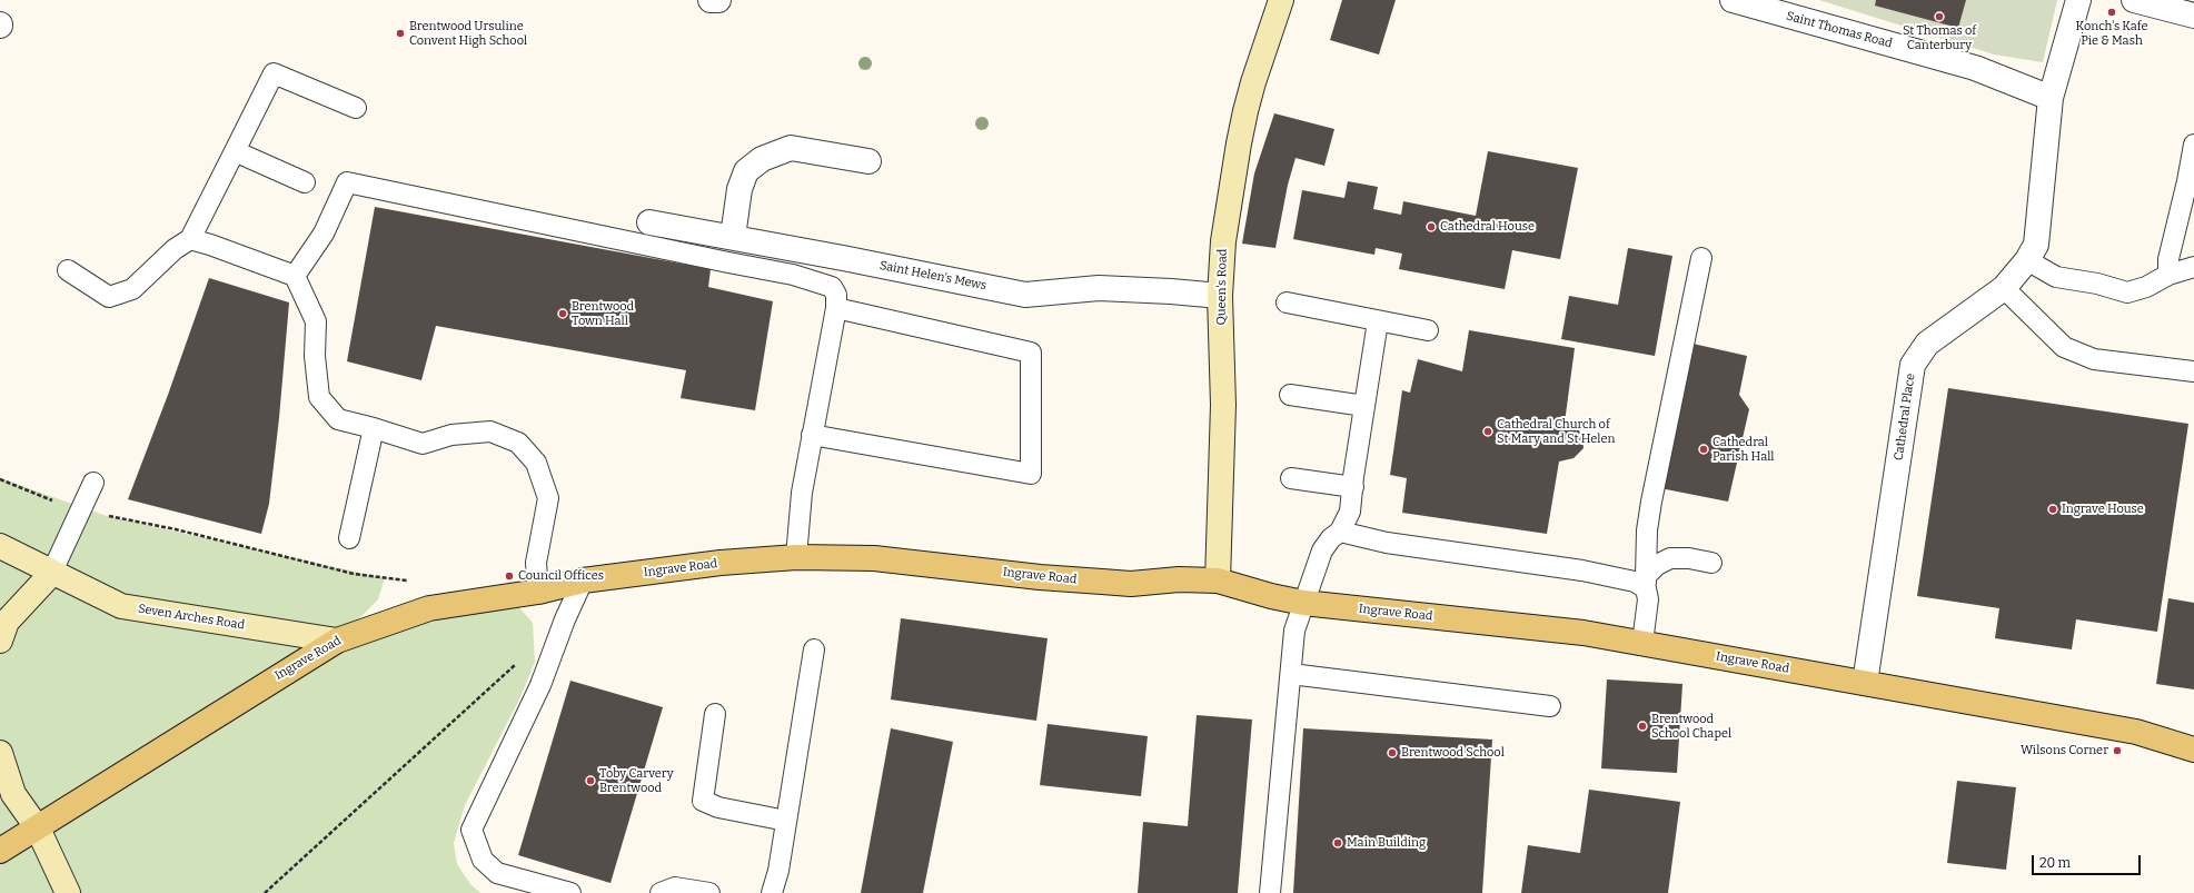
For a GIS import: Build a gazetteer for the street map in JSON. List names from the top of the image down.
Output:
{
  "streets": {
    "main road": ["Ingrave Road"],
    "street": [
      "Saint Thomas Road",
      "Saint Helen's Mews",
      "Queen's Road",
      "Cathedral Place",
      "Seven Arches Road"
    ]
  },
  "crossings": [
    ["Saint Thomas Road", "Cathedral Place"],
    ["Saint Helen's Mews", "Queen's Road"],
    ["Queen's Road", "Ingrave Road"],
    ["Cathedral Place", "Ingrave Road"],
    ["Ingrave Road", "Seven Arches Road"]
  ],
  "places": [
    "Konch's Kafe Pie & Mash",
    "St Thomas of Canterbury",
    "Brentwood Ursuline Convent High School",
    "Cathedral House",
    "Brentwood Town Hall",
    "Cathedral Church of St Mary and St Helen",
    "Cathedral Parish Hall",
    "Ingrave House",
    "Council Offices",
    "Brentwood School Chapel",
    "Wilsons Corner",
    "Brentwood School",
    "Toby Carvery Brentwood",
    "Main Building"
  ],
  "scale_bar": "20 m"
}
